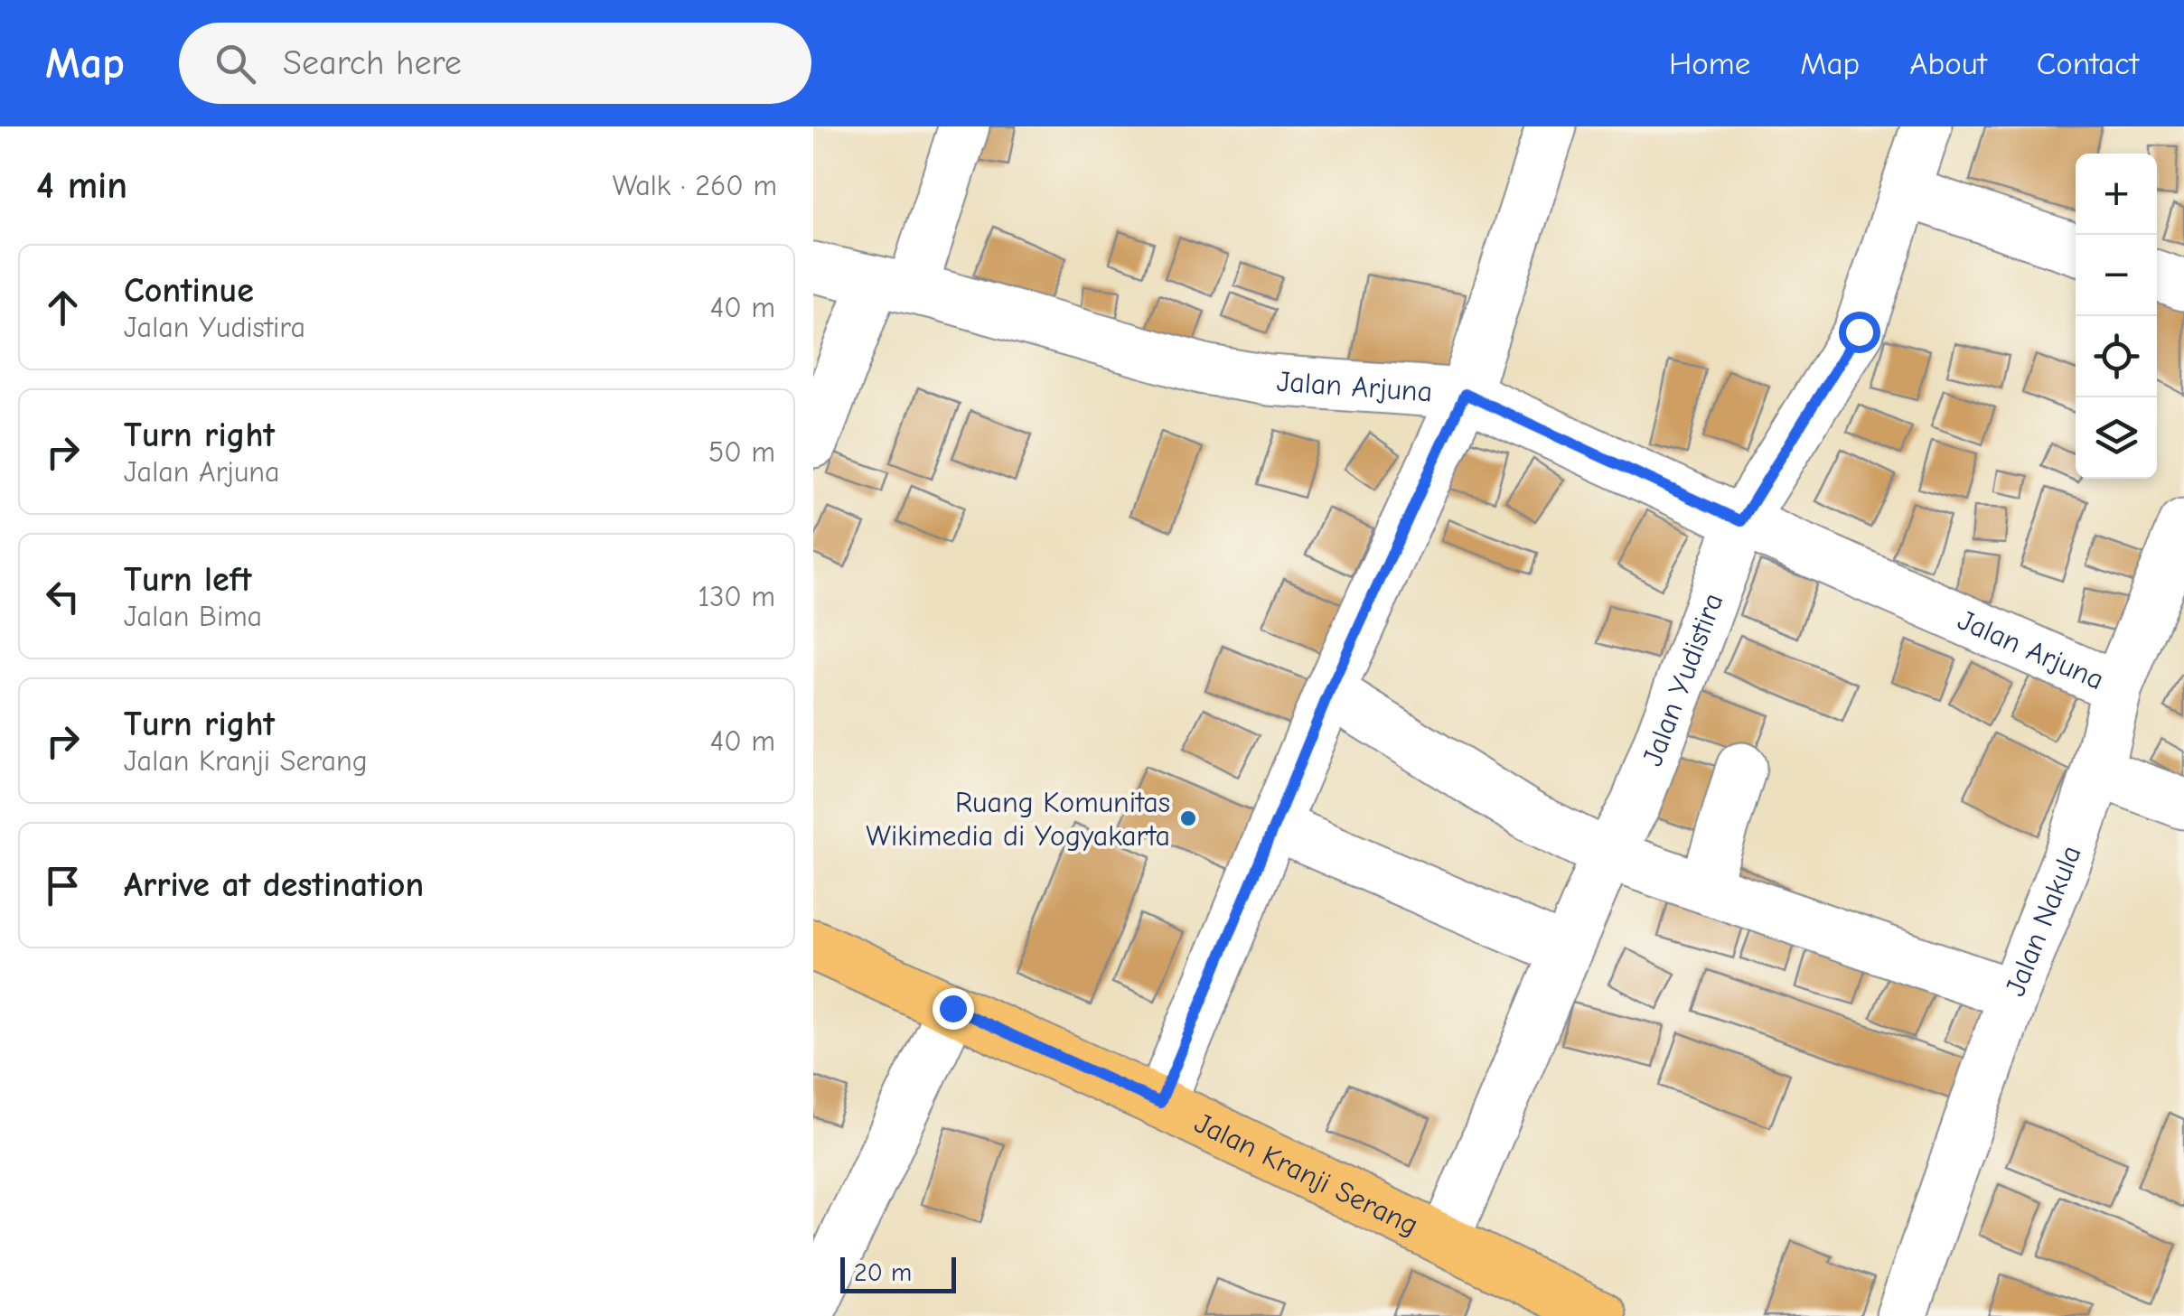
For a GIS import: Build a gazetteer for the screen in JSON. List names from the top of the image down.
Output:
{
  "streets": {
    "main road": ["Jalan Kranji Serang"],
    "street": ["Jalan Arjuna", "Jalan Yudistira", "Jalan Nakula"]
  },
  "crossings": [
    ["Jalan Arjuna", "Jalan Yudistira"],
    ["Jalan Arjuna", "Jalan Nakula"],
    ["Jalan Yudistira", "Jalan Kranji Serang"]
  ],
  "places": ["Ruang Komunitas Wikimedia di Yogyakarta"],
  "scale_bar": "20 m",
  "page": {
    "header": "Map",
    "search": "Search here",
    "nav": [
      "Home",
      "Map",
      "About",
      "Contact"
    ],
    "heading": ["4 min", "Walk · 260 m"],
    "map_buttons": ["+", "−"],
    "list": [
      ["Continue", "Jalan Yudistira", "40 m"],
      ["Turn right", "Jalan Arjuna", "50 m"],
      ["Turn left", "Jalan Bima", "130 m"],
      ["Turn right", "Jalan Kranji Serang", "40 m"],
      "Arrive at destination"
    ],
    "scale": "20 m"
  }
}
